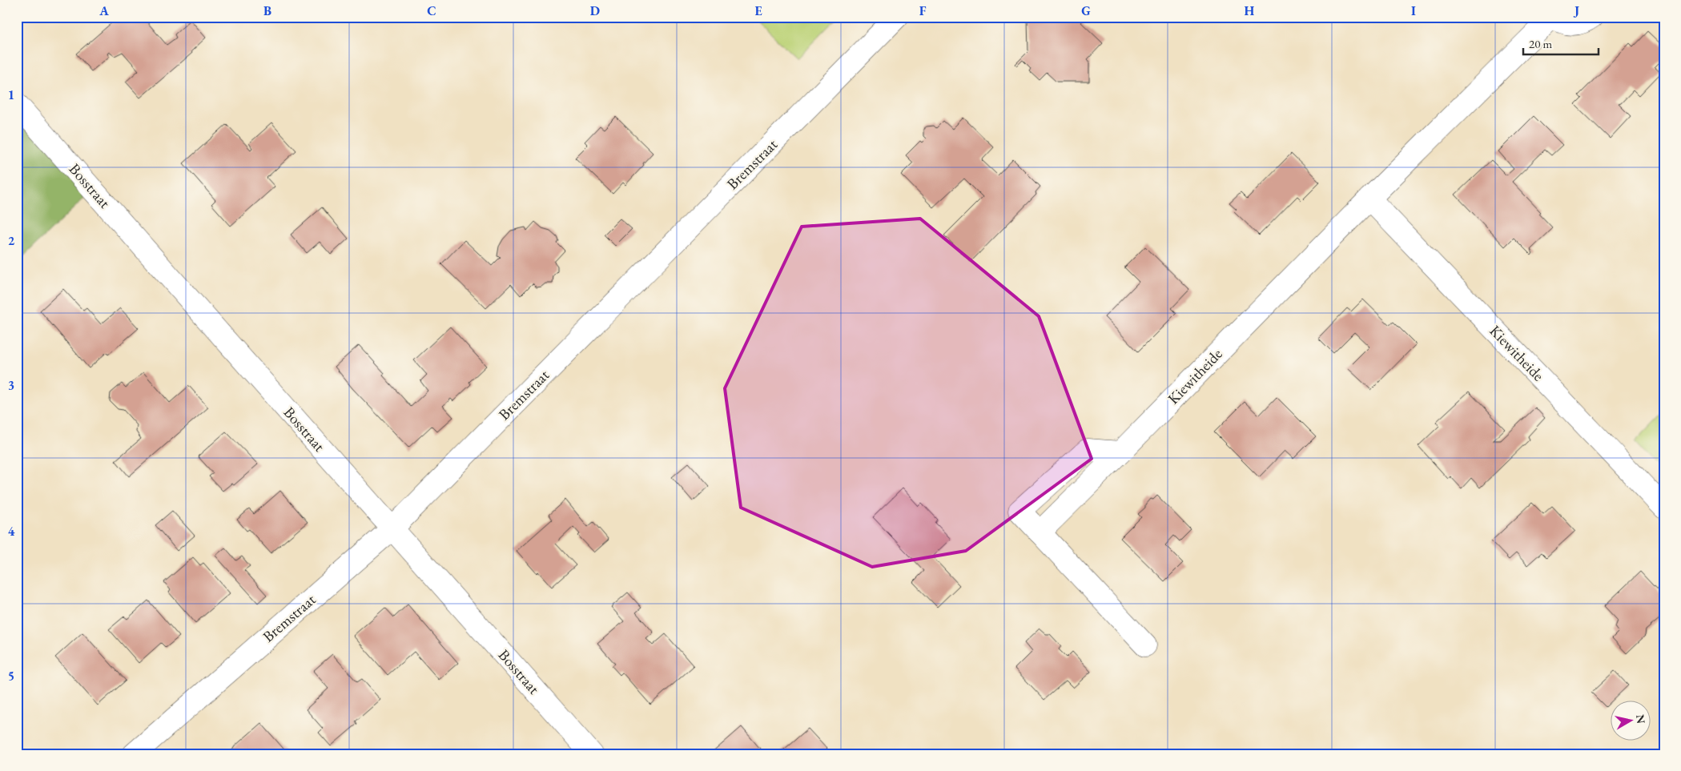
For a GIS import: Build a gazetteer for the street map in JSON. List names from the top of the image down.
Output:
{
  "streets": {
    "street": ["Bremstraat", "Bosstraat", "Kiewitheide"]
  },
  "crossings": [
    ["Bremstraat", "Bosstraat"]
  ],
  "scale_bar": "20 m",
  "north": "right",
  "grid": {
    "columns": [
      "A",
      "B",
      "C",
      "D",
      "E",
      "F",
      "G",
      "H",
      "I",
      "J"
    ],
    "rows": [
      "1",
      "2",
      "3",
      "4",
      "5"
    ]
  }
}
